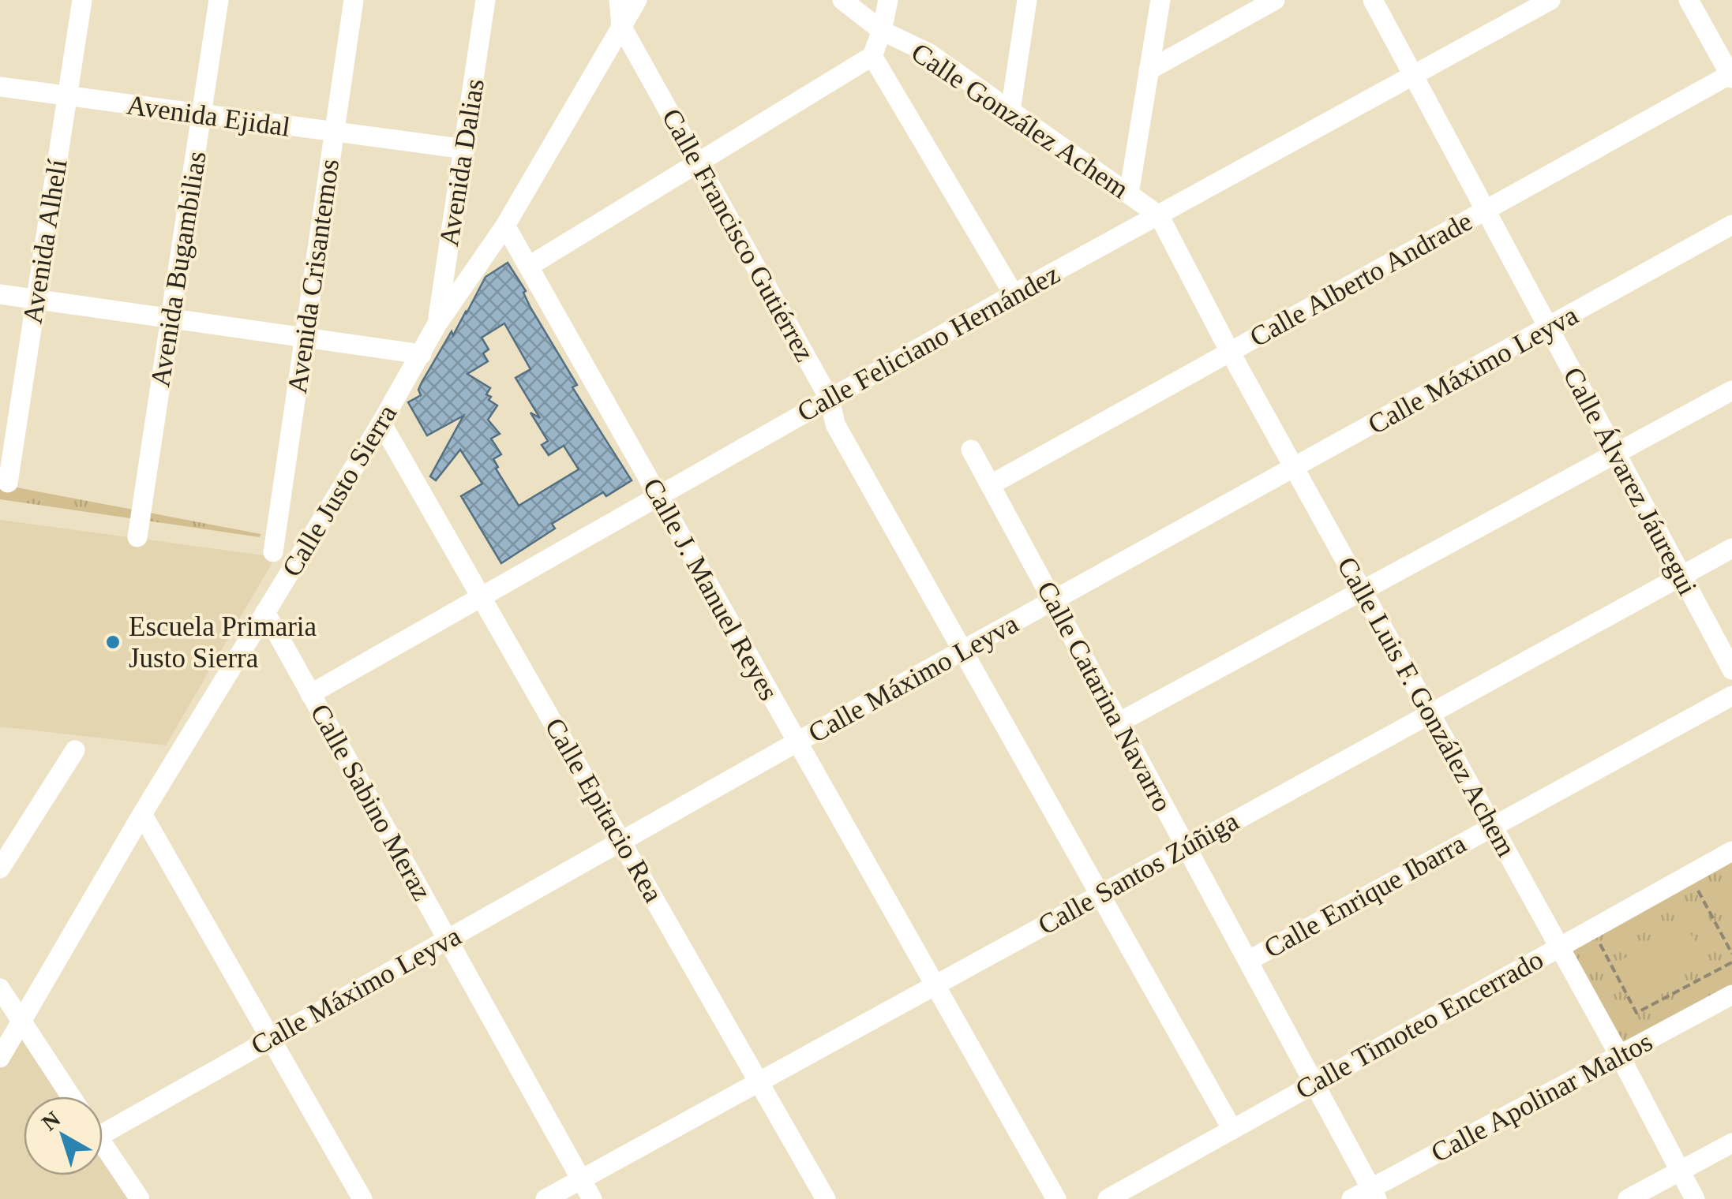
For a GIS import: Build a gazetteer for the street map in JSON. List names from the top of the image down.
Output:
{
  "streets": {
    "street": [
      "Avenida Ejidal",
      "Calle González Achem",
      "Avenida Dalias",
      "Calle Francisco Gutiérrez",
      "Avenida Alhelí",
      "Avenida Bugambilias",
      "Avenida Crisantemos",
      "Calle Alberto Andrade",
      "Calle Feliciano Hernández",
      "Calle Máximo Leyva",
      "Calle Álvarez Jáuregui",
      "Calle Justo Sierra",
      "Calle J. Manuel Reyes",
      "Calle Catarina Navarro",
      "Calle Luis F. González Achem",
      "Calle Sabino Meraz",
      "Calle Epitacio Rea",
      "Calle Santos Zúñiga",
      "Calle Enrique Ibarra",
      "Calle Timoteo Encerrado",
      "Calle Apolinar Maltos"
    ]
  },
  "crossings": [
    ["Avenida Ejidal", "Avenida Dalias"],
    ["Avenida Ejidal", "Avenida Alhelí"],
    ["Avenida Ejidal", "Avenida Bugambilias"],
    ["Avenida Ejidal", "Avenida Crisantemos"],
    ["Calle González Achem", "Calle Feliciano Hernández"],
    ["Calle González Achem", "Calle Luis F. González Achem"],
    ["Avenida Dalias", "Calle Justo Sierra"],
    ["Calle Francisco Gutiérrez", "Calle Feliciano Hernández"],
    ["Calle Francisco Gutiérrez", "Calle Máximo Leyva"],
    ["Calle Francisco Gutiérrez", "Calle Justo Sierra"],
    ["Calle Francisco Gutiérrez", "Calle Santos Zúñiga"],
    ["Calle Francisco Gutiérrez", "Calle Timoteo Encerrado"],
    ["Calle Alberto Andrade", "Calle Álvarez Jáuregui"],
    ["Calle Alberto Andrade", "Calle Catarina Navarro"],
    ["Calle Alberto Andrade", "Calle Luis F. González Achem"],
    ["Calle Feliciano Hernández", "Calle Álvarez Jáuregui"],
    ["Calle Feliciano Hernández", "Calle J. Manuel Reyes"],
    ["Calle Feliciano Hernández", "Calle Luis F. González Achem"],
    ["Calle Feliciano Hernández", "Calle Sabino Meraz"],
    ["Calle Feliciano Hernández", "Calle Epitacio Rea"],
    ["Calle Máximo Leyva", "Calle Álvarez Jáuregui"],
    ["Calle Máximo Leyva", "Calle J. Manuel Reyes"],
    ["Calle Máximo Leyva", "Calle Catarina Navarro"],
    ["Calle Máximo Leyva", "Calle Luis F. González Achem"],
    ["Calle Máximo Leyva", "Calle Sabino Meraz"],
    ["Calle Máximo Leyva", "Calle Epitacio Rea"],
    ["Calle Álvarez Jáuregui", "Calle Santos Zúñiga"],
    ["Calle Justo Sierra", "Calle J. Manuel Reyes"],
    ["Calle Justo Sierra", "Calle Sabino Meraz"],
    ["Calle Justo Sierra", "Calle Epitacio Rea"],
    ["Calle J. Manuel Reyes", "Calle Santos Zúñiga"],
    ["Calle Catarina Navarro", "Calle Santos Zúñiga"],
    ["Calle Catarina Navarro", "Calle Enrique Ibarra"],
    ["Calle Catarina Navarro", "Calle Timoteo Encerrado"],
    ["Calle Catarina Navarro", "Calle Apolinar Maltos"],
    ["Calle Luis F. González Achem", "Calle Santos Zúñiga"],
    ["Calle Luis F. González Achem", "Calle Enrique Ibarra"],
    ["Calle Luis F. González Achem", "Calle Timoteo Encerrado"],
    ["Calle Luis F. González Achem", "Calle Apolinar Maltos"],
    ["Calle Sabino Meraz", "Calle Santos Zúñiga"],
    ["Calle Epitacio Rea", "Calle Santos Zúñiga"]
  ],
  "places": ["Escuela Primaria Justo Sierra"],
  "north": "top left"
}
